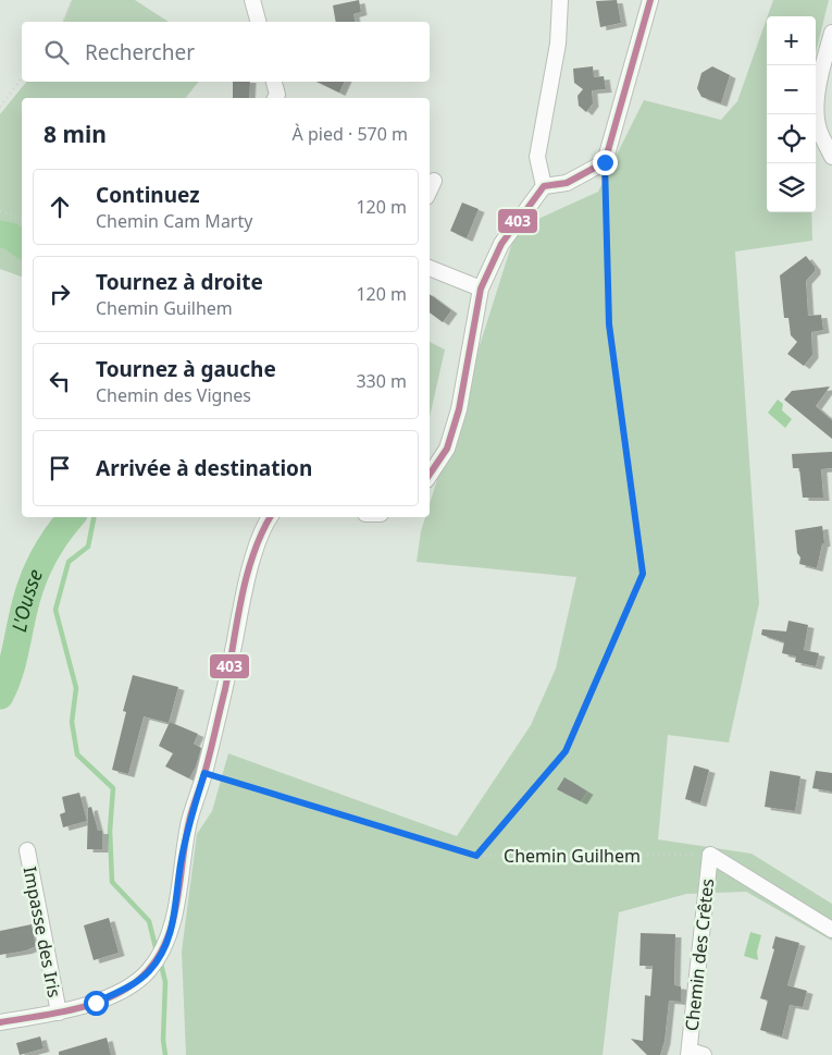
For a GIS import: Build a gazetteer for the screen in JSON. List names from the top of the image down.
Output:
{
  "streets": {
    "street": ["Impasse des Iris", "Chemin des Crêtes"],
    "path": ["Chemin Guilhem"]
  },
  "crossings": [
    ["Chemin Guilhem", "Chemin des Crêtes"]
  ],
  "water": ["L'Ousse"],
  "lines": ["transit line 403"],
  "page": {
    "map_buttons": ["+", "−"],
    "search": "Rechercher",
    "heading": ["8 min", "À pied · 570 m"],
    "list": [
      ["Continuez", "Chemin Cam Marty", "120 m"],
      ["Tournez à droite", "Chemin Guilhem", "120 m"],
      ["Tournez à gauche", "Chemin des Vignes", "330 m"],
      "Arrivée à destination"
    ]
  }
}
